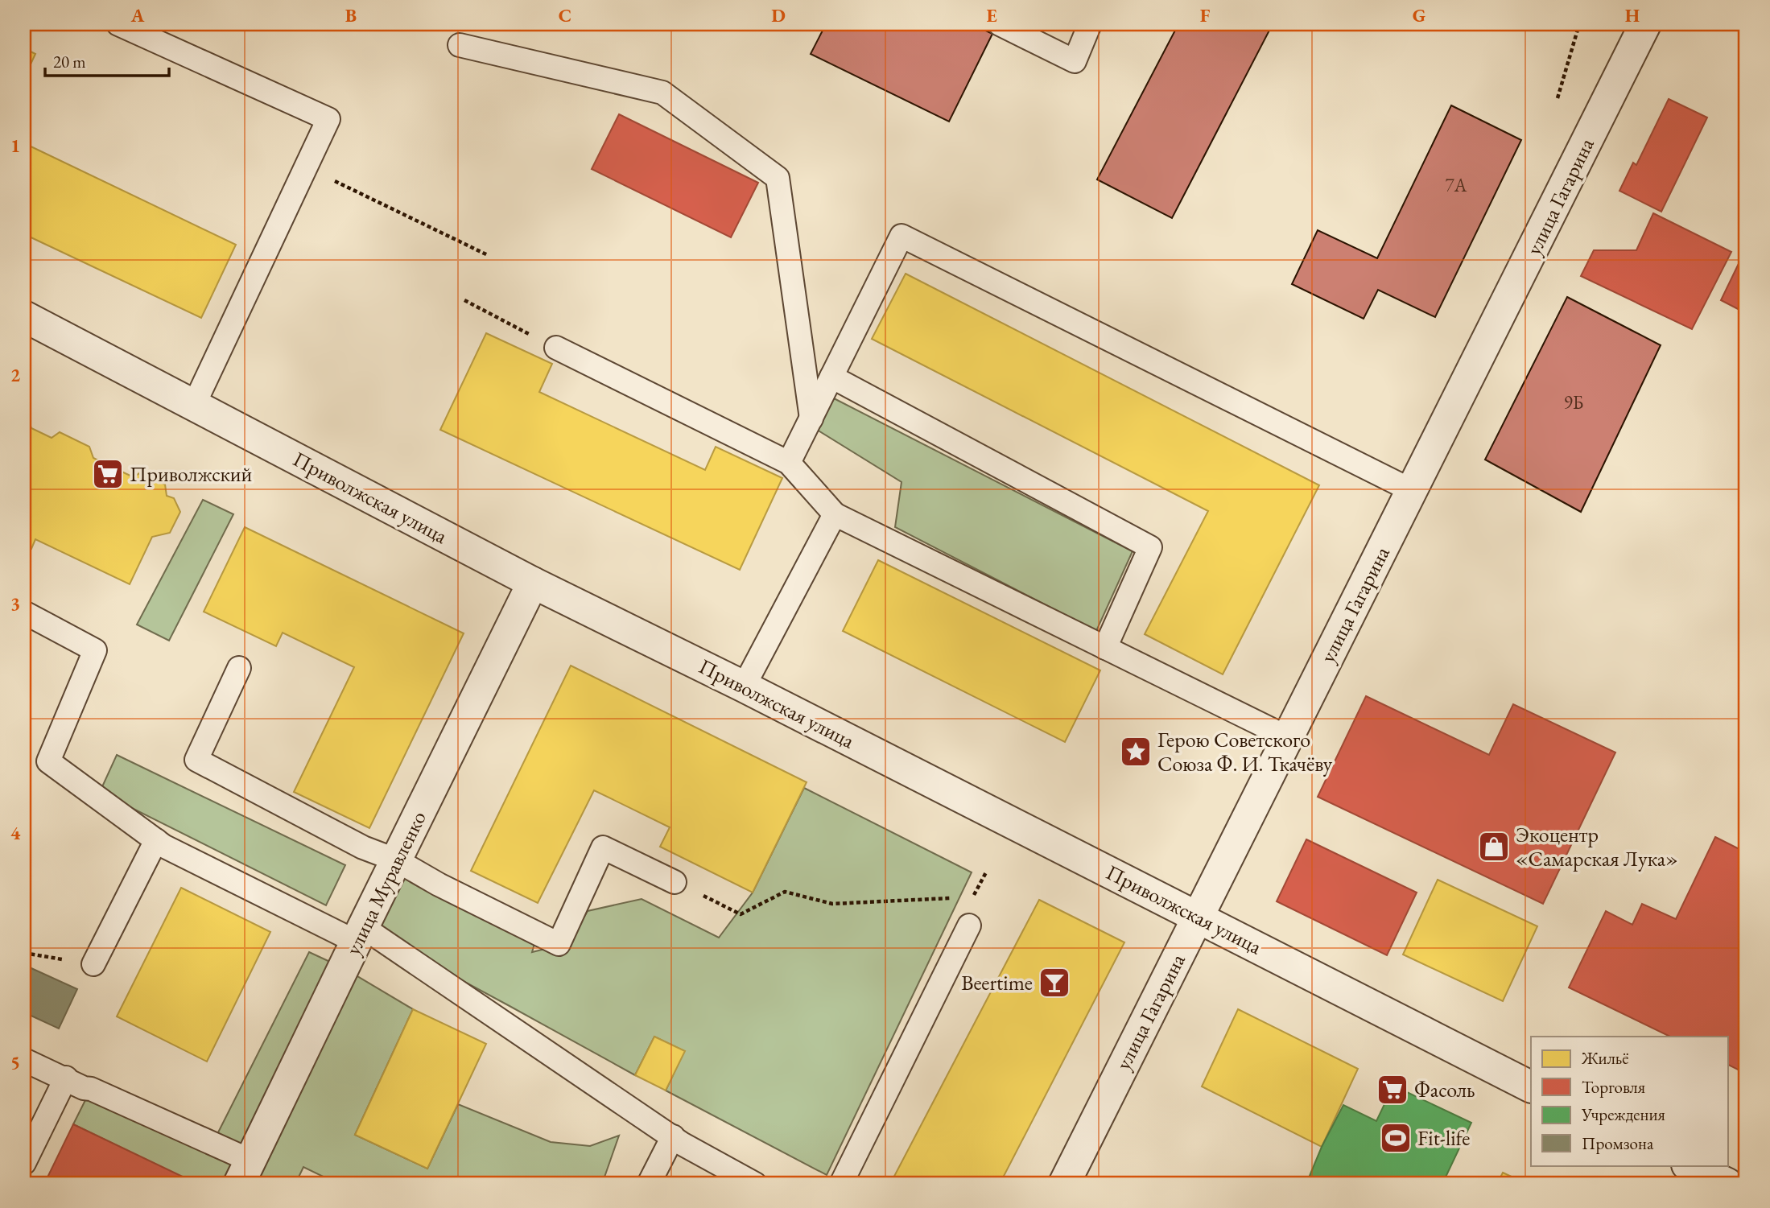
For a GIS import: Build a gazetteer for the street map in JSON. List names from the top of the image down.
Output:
{
  "streets": {
    "street": ["улица Гагарина", "Приволжская улица", "улица Муравленко"]
  },
  "crossings": [
    ["улица Гагарина", "Приволжская улица"],
    ["Приволжская улица", "улица Муравленко"]
  ],
  "places": {
    "supermarket": ["Приволжский", "Фасоль"],
    "place": ["Герою Советского Союза Ф. И. Ткачёву"],
    "shop": ["Экоцентр «Самарская Лука»"],
    "bar": ["Beertime"],
    "sports": ["Fit-life"]
  },
  "house_numbers": ["7А", "9Б"],
  "legend": [
    "Жильё",
    "Торговля",
    "Учреждения",
    "Промзона"
  ],
  "scale_bar": "20 m",
  "grid": {
    "columns": [
      "A",
      "B",
      "C",
      "D",
      "E",
      "F",
      "G",
      "H"
    ],
    "rows": [
      "1",
      "2",
      "3",
      "4",
      "5"
    ]
  }
}
